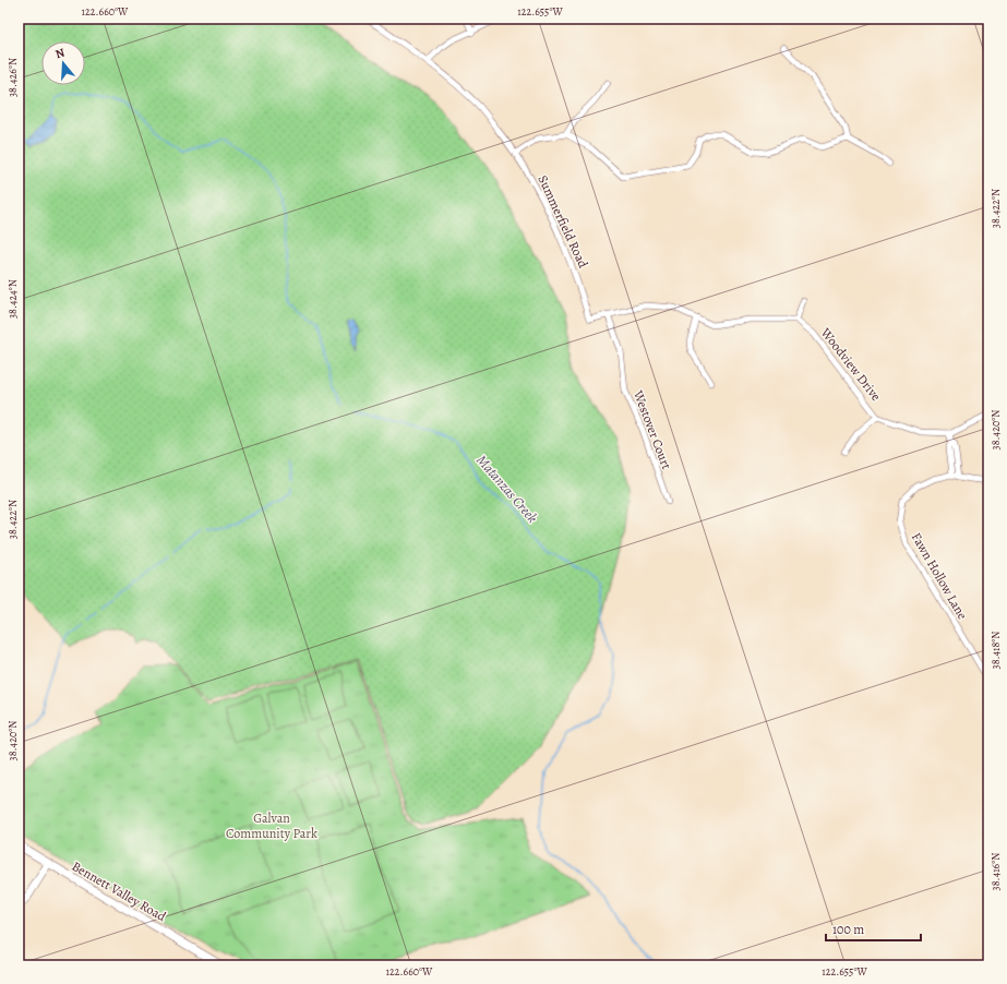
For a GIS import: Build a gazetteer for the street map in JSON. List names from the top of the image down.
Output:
{
  "streets": {
    "street": [
      "Summerfield Road",
      "Woodview Drive",
      "Westover Court",
      "Fawn Hollow Lane",
      "Bennett Valley Road"
    ]
  },
  "crossings": [
    ["Summerfield Road", "Westover Court"]
  ],
  "water": ["Matanzas Creek"],
  "parks": ["Galvan Community Park"],
  "scale_bar": "100 m",
  "north": "top",
  "coordinates": [
    "122.660°W",
    "122.655°W",
    "38.426°N",
    "38.422°N",
    "38.424°N",
    "38.420°N",
    "38.418°N",
    "38.416°N"
  ]
}
